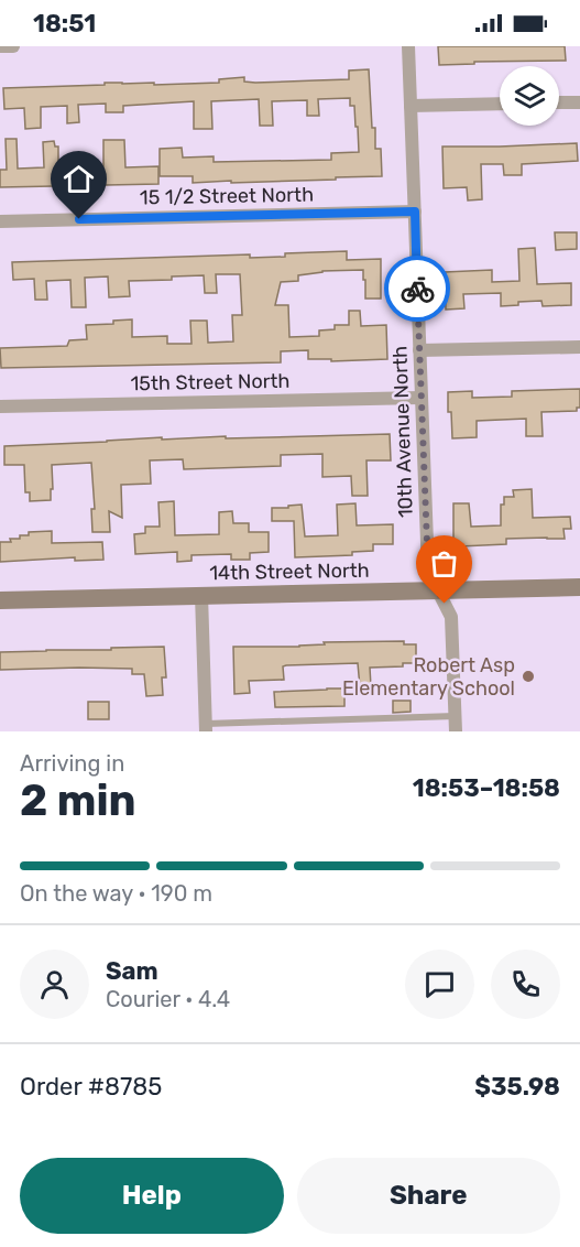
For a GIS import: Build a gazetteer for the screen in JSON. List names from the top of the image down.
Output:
{
  "streets": {
    "street": [
      "15 1/2 Street North",
      "15th Street North",
      "10th Avenue North",
      "14th Street North"
    ]
  },
  "crossings": [
    ["15 1/2 Street North", "10th Avenue North"],
    ["15th Street North", "10th Avenue North"],
    ["10th Avenue North", "14th Street North"]
  ],
  "places": ["Robert Asp Elementary School"],
  "page": {
    "status": "18:51",
    "heading": ["2 min", "Arriving in", "18:53–18:58"],
    "panel": [
      "Sam",
      "Courier · 4.4",
      "Order #8785",
      "$35.98"
    ],
    "bar": "On the way · 190 m",
    "buttons": ["Help", "Share"]
  }
}
